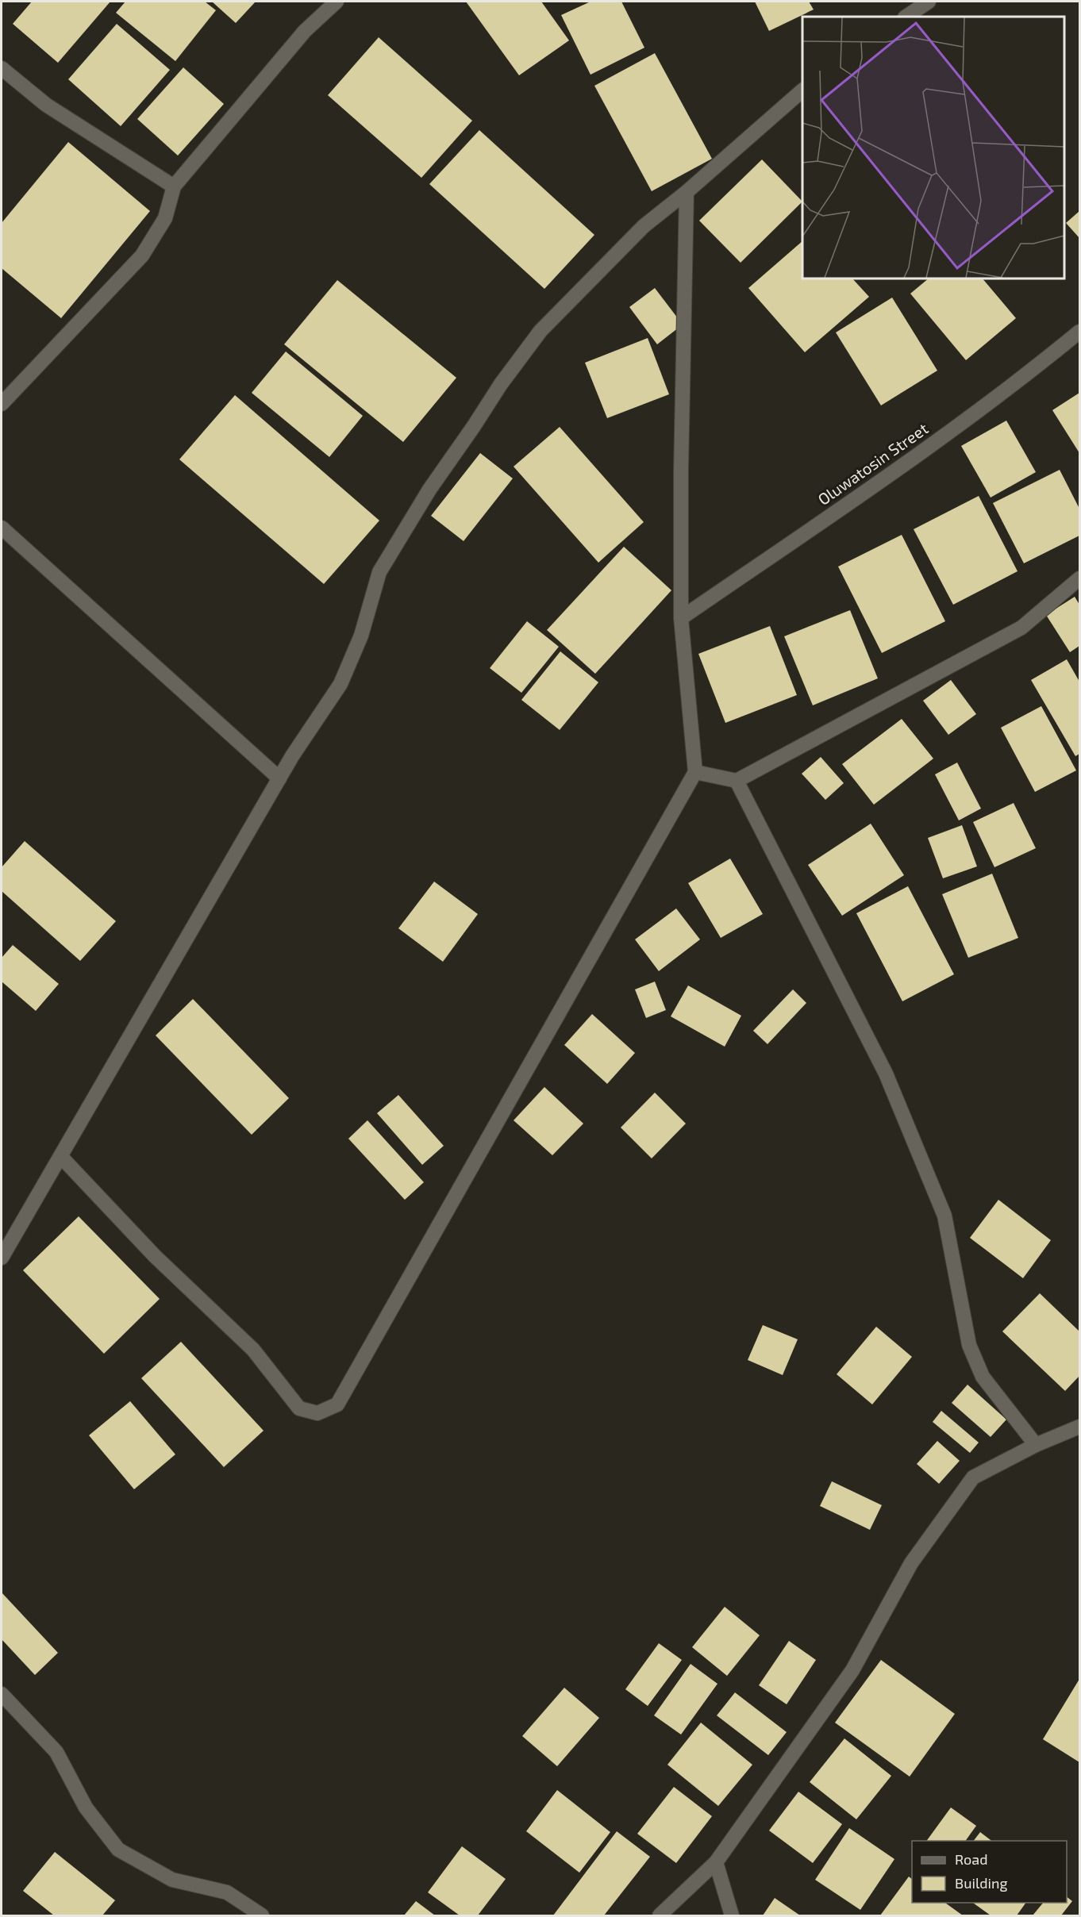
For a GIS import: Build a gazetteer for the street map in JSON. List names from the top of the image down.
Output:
{
  "streets": {
    "street": ["Oluwatosin Street"]
  },
  "legend": ["Road", "Building"]
}
